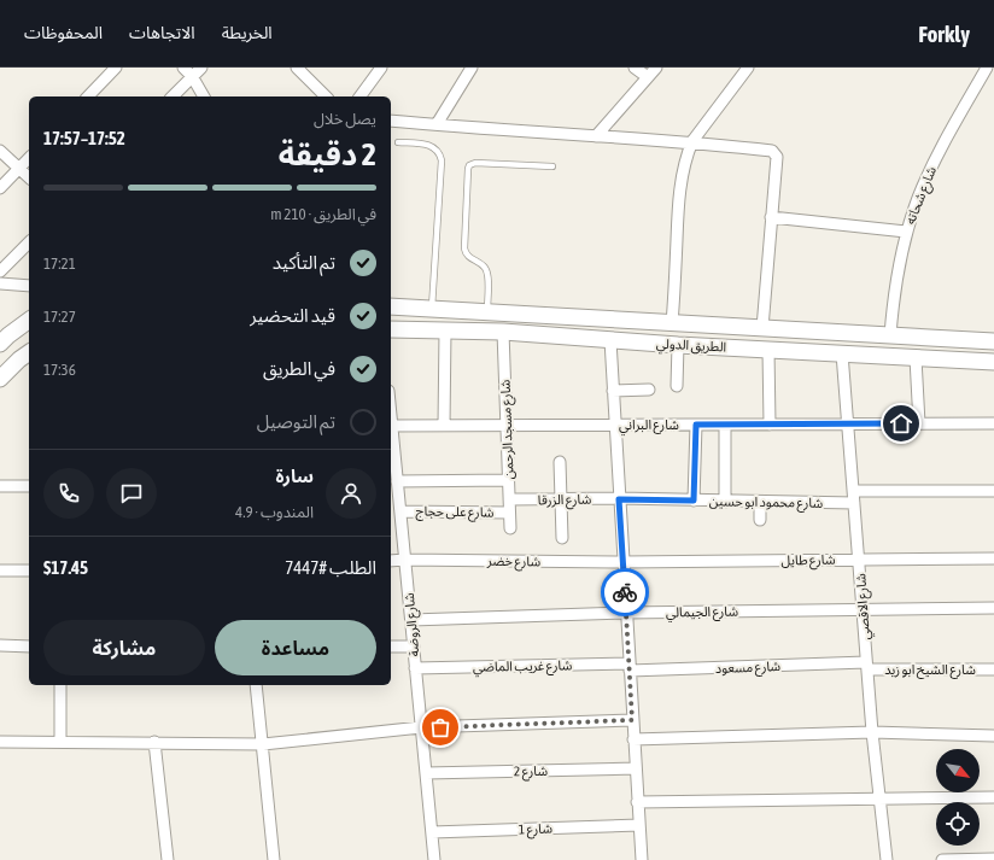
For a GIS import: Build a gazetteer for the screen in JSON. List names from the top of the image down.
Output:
{
  "streets": {
    "street": [
      "شارع شحاته",
      "الطريق الدولي",
      "شارع البراني",
      "شارع مسجد الرحمن",
      "شارع الزرقا",
      "شارع محمود ابو حسين",
      "شارع على حجاج",
      "شارع طايل",
      "شارع خضر",
      "شارع الاقصي",
      "شارع الجيمالي",
      "شارع الروضة",
      "شارع غريب الماضي",
      "شارع مسعود",
      "شارع الشيخ ابو زيد",
      "شارع 2",
      "شارع 1"
    ]
  },
  "crossings": [
    ["شارع شحاته", "الطريق الدولي"],
    ["الطريق الدولي", "شارع مسجد الرحمن"],
    ["الطريق الدولي", "شارع الاقصي"],
    ["شارع البراني", "شارع مسجد الرحمن"],
    ["شارع البراني", "شارع الاقصي"],
    ["شارع مسجد الرحمن", "شارع الزرقا"],
    ["شارع مسجد الرحمن", "شارع على حجاج"],
    ["شارع الزرقا", "شارع محمود ابو حسين"],
    ["شارع محمود ابو حسين", "شارع الاقصي"],
    ["شارع على حجاج", "شارع الروضة"],
    ["شارع طايل", "شارع خضر"],
    ["شارع طايل", "شارع الاقصي"],
    ["شارع خضر", "شارع الروضة"],
    ["شارع الاقصي", "شارع الجيمالي"],
    ["شارع الاقصي", "شارع مسعود"],
    ["شارع الاقصي", "شارع الشيخ ابو زيد"],
    ["شارع الجيمالي", "شارع الروضة"],
    ["شارع الروضة", "شارع غريب الماضي"],
    ["شارع الروضة", "شارع 2"],
    ["شارع الروضة", "شارع 1"],
    ["شارع غريب الماضي", "شارع مسعود"],
    ["شارع مسعود", "شارع الشيخ ابو زيد"]
  ],
  "north": "bottom right",
  "page": {
    "header": "Forkly",
    "nav": ["الخريطة", "الاتجاهات", "المحفوظات"],
    "heading": ["2 دقيقة", "يصل خلال", "17:52–17:57"],
    "panel": [
      "سارة",
      "المندوب · 4.9",
      "الطلب #7447",
      "$17.45"
    ],
    "bar": "في الطريق · 210 m",
    "list": [
      ["تم التأكيد", "17:21"],
      ["قيد التحضير", "17:27"],
      ["في الطريق", "17:36"],
      "تم التوصيل"
    ],
    "buttons": ["مساعدة", "مشاركة"]
  }
}
